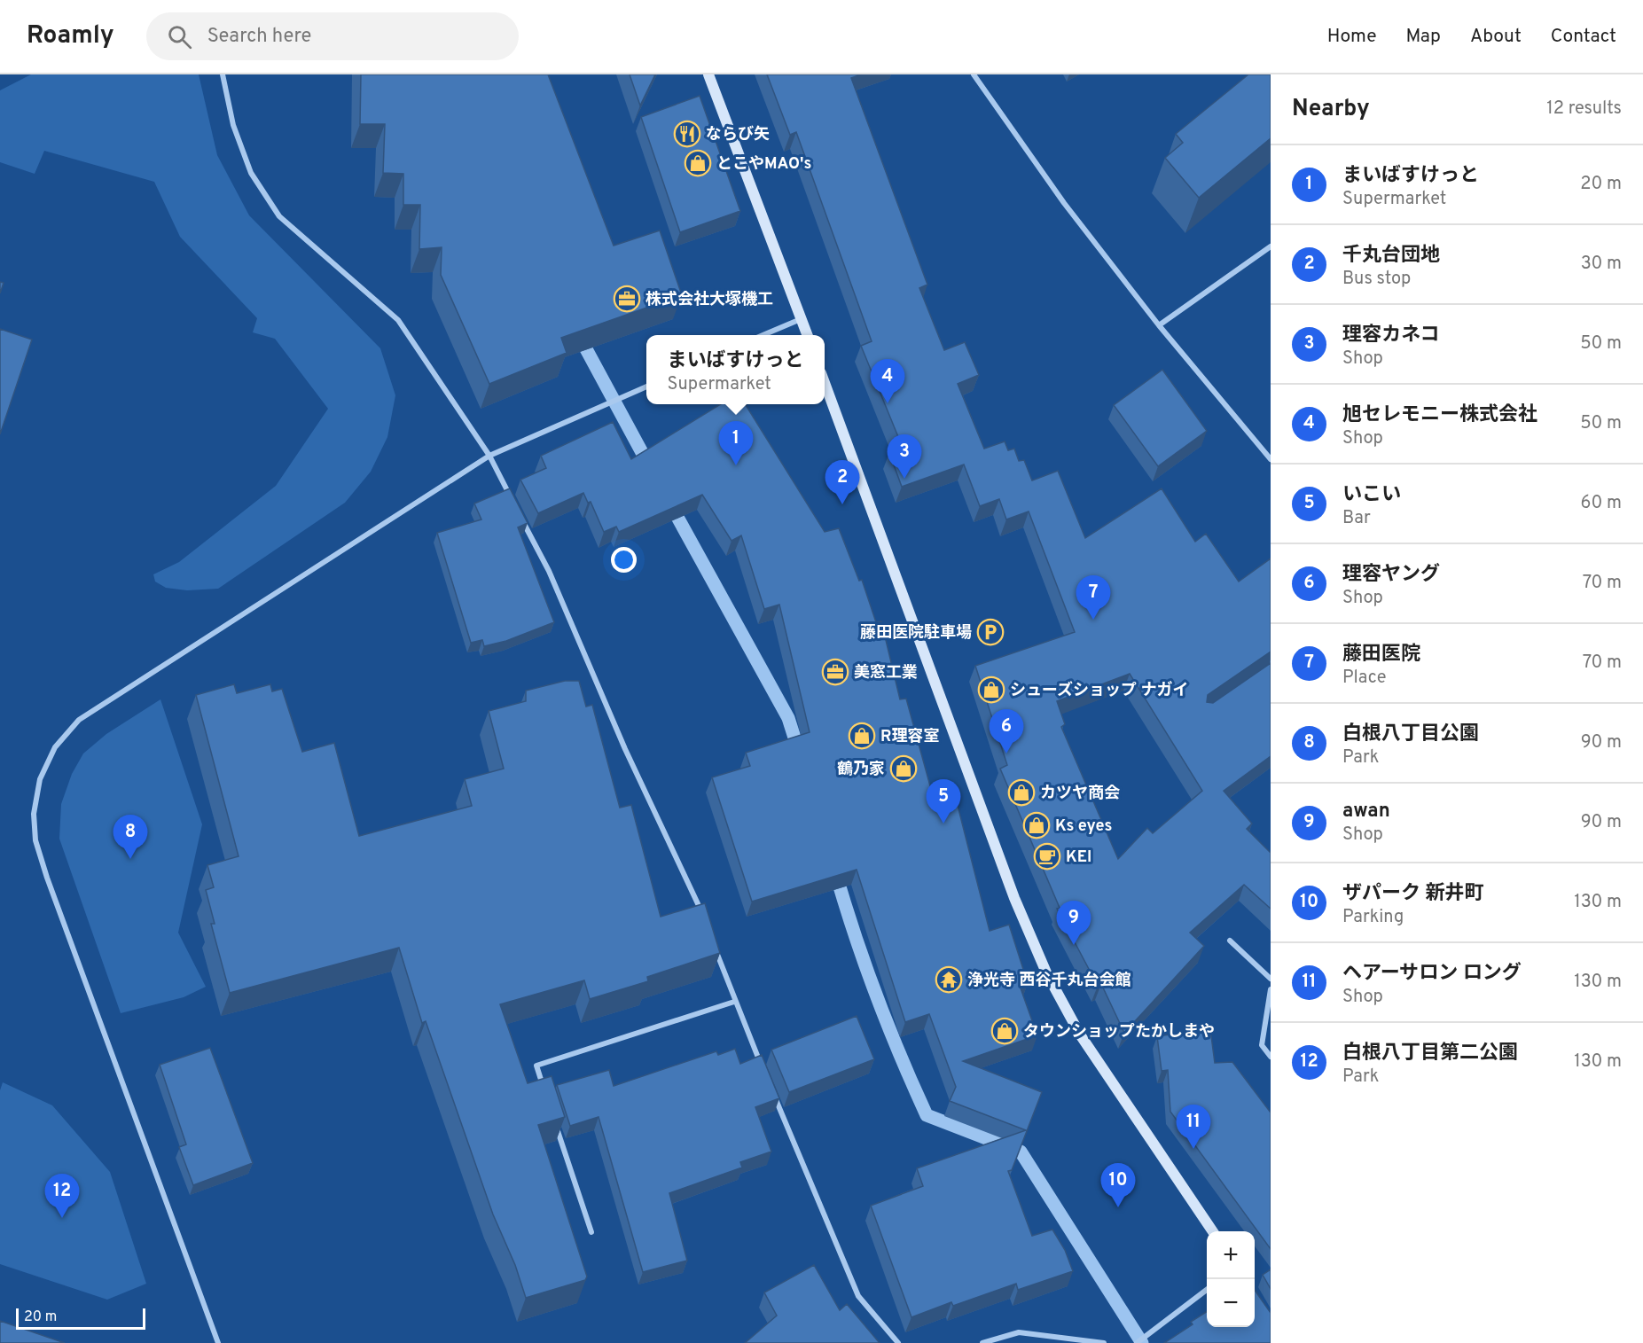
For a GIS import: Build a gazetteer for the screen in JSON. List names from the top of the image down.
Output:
{
  "places": {
    "restaurant": ["ならび矢"],
    "shop": [
      "とこやMAO's",
      "シューズショップ ナガイ",
      "R理容室",
      "鶴乃家",
      "カツヤ商会",
      "Ks eyes",
      "タウンショップたかしまや"
    ],
    "office": ["株式会社大塚機工", "美窓工業"],
    "parking": ["藤田医院駐車場"],
    "cafe": ["KEI"],
    "temple": ["浄光寺 西谷千丸台会館"]
  },
  "scale_bar": "20 m",
  "page": {
    "header": "Roamly",
    "search": "Search here",
    "nav": [
      "Home",
      "Map",
      "About",
      "Contact"
    ],
    "heading": ["Nearby", "12 results"],
    "list": [
      {
        "mark": "1",
        "name": "まいばすけっと",
        "note": "Supermarket",
        "value": "20 m"
      },
      {
        "mark": "2",
        "name": "千丸台団地",
        "note": "Bus stop",
        "value": "30 m"
      },
      {
        "mark": "3",
        "name": "理容カネコ",
        "note": "Shop",
        "value": "50 m"
      },
      {
        "mark": "4",
        "name": "旭セレモニー株式会社",
        "note": "Shop",
        "value": "50 m"
      },
      {
        "mark": "5",
        "name": "いこい",
        "note": "Bar",
        "value": "60 m"
      },
      {
        "mark": "6",
        "name": "理容ヤング",
        "note": "Shop",
        "value": "70 m"
      },
      {
        "mark": "7",
        "name": "藤田医院",
        "note": "Place",
        "value": "70 m"
      },
      {
        "mark": "8",
        "name": "白根八丁目公園",
        "note": "Park",
        "value": "90 m"
      },
      {
        "mark": "9",
        "name": "awan",
        "note": "Shop",
        "value": "90 m"
      },
      {
        "mark": "10",
        "name": "ザパーク 新井町",
        "note": "Parking",
        "value": "130 m"
      },
      {
        "mark": "11",
        "name": "ヘアーサロン ロング",
        "note": "Shop",
        "value": "130 m"
      },
      {
        "mark": "12",
        "name": "白根八丁目第二公園",
        "note": "Park",
        "value": "130 m"
      }
    ],
    "popup": ["まいばすけっと", "Supermarket"],
    "pins": [
      "4",
      "1",
      "3",
      "2",
      "7",
      "6",
      "5",
      "8",
      "9",
      "11",
      "10",
      "12"
    ],
    "map_buttons": ["+", "−"],
    "scale": "20 m"
  }
}
